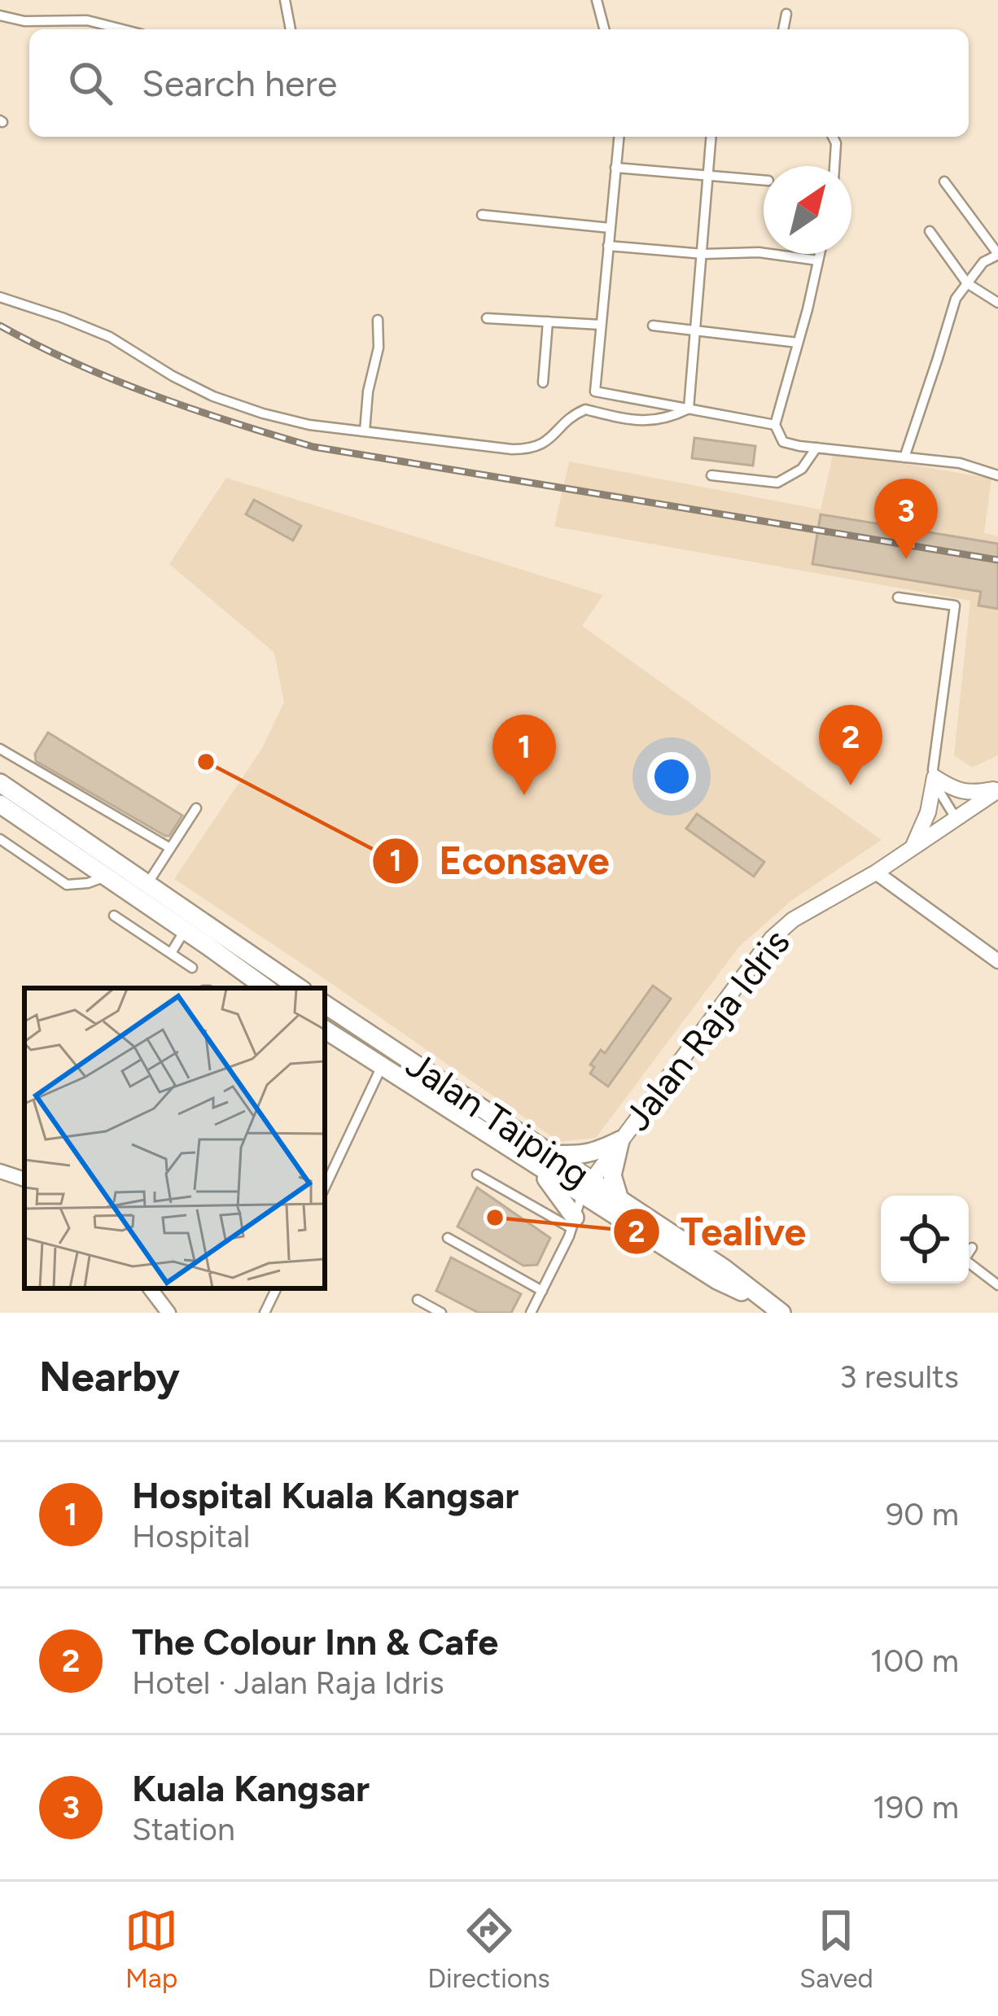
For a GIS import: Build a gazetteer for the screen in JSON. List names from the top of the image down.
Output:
{
  "streets": {
    "highway": ["Jalan Taiping"],
    "main road": ["Jalan Raja Idris"]
  },
  "crossings": [
    ["Jalan Raja Idris", "Jalan Taiping"]
  ],
  "places": ["Econsave", "Tealive"],
  "north": "top right",
  "page": {
    "search": "Search here",
    "pins": ["3", "2", "1"],
    "heading": ["Nearby", "3 results"],
    "list": [
      {
        "mark": "1",
        "name": "Hospital Kuala Kangsar",
        "note": "Hospital",
        "value": "90 m"
      },
      {
        "mark": "2",
        "name": "The Colour Inn & Cafe",
        "note": "Hotel · Jalan Raja Idris",
        "value": "100 m"
      },
      {
        "mark": "3",
        "name": "Kuala Kangsar",
        "note": "Station",
        "value": "190 m"
      }
    ],
    "nav": ["Map", "Directions", "Saved"]
  }
}
